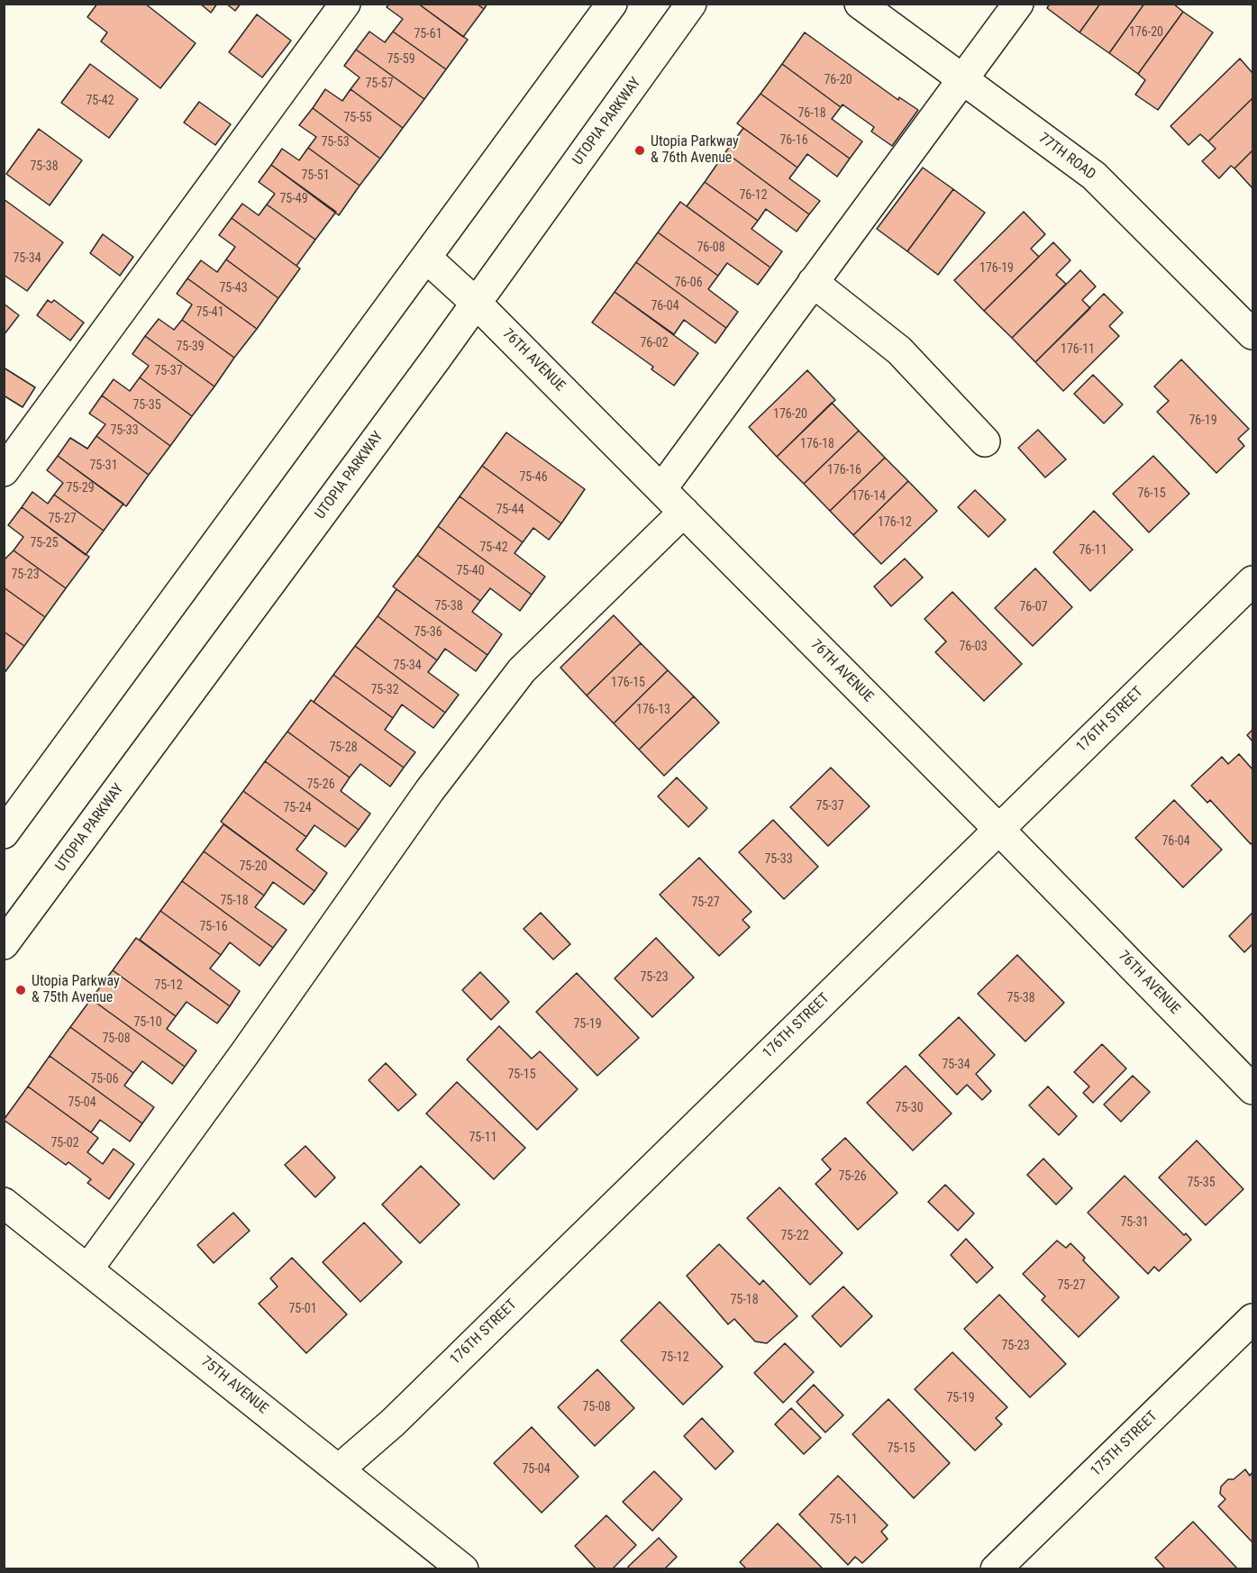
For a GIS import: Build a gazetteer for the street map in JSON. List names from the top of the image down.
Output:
{
  "streets": {
    "street": [
      "UTOPIA PARKWAY",
      "77TH ROAD",
      "76TH AVENUE",
      "176TH STREET",
      "75TH AVENUE",
      "175TH STREET"
    ]
  },
  "crossings": [
    ["UTOPIA PARKWAY", "76TH AVENUE"],
    ["76TH AVENUE", "176TH STREET"],
    ["176TH STREET", "75TH AVENUE"]
  ],
  "places": ["Utopia Parkway & 76th Avenue", "Utopia Parkway & 75th Avenue"],
  "house_numbers": [
    "176-20",
    "75-61",
    "75-59",
    "76-20",
    "75-57",
    "75-42",
    "76-18",
    "75-55",
    "76-16",
    "75-53",
    "75-38",
    "75-51",
    "76-12",
    "75-49",
    "76-08",
    "75-34",
    "176-19",
    "76-06",
    "75-43",
    "76-04",
    "75-41",
    "76-02",
    "75-39",
    "176-11",
    "75-37",
    "75-35",
    "176-20",
    "76-19",
    "75-33",
    "176-18",
    "75-31",
    "176-16",
    "75-46",
    "75-29",
    "76-15",
    "176-14",
    "75-44",
    "75-27",
    "176-12",
    "75-25",
    "75-42",
    "76-11",
    "75-40",
    "75-23",
    "75-38",
    "76-07",
    "75-36",
    "76-03",
    "75-34",
    "176-15",
    "75-32",
    "176-13",
    "75-28",
    "75-26",
    "75-37",
    "75-24",
    "76-04",
    "75-33",
    "75-20",
    "75-18",
    "75-27",
    "75-16",
    "75-23",
    "75-12",
    "75-38",
    "75-10",
    "75-19",
    "75-08",
    "75-34",
    "75-15",
    "75-06",
    "75-04",
    "75-30",
    "75-11",
    "75-02",
    "75-26",
    "75-35",
    "75-31",
    "75-22",
    "75-27",
    "75-18",
    "75-01",
    "75-23",
    "75-12",
    "75-19",
    "75-08",
    "75-15",
    "75-04",
    "75-11"
  ]
}
